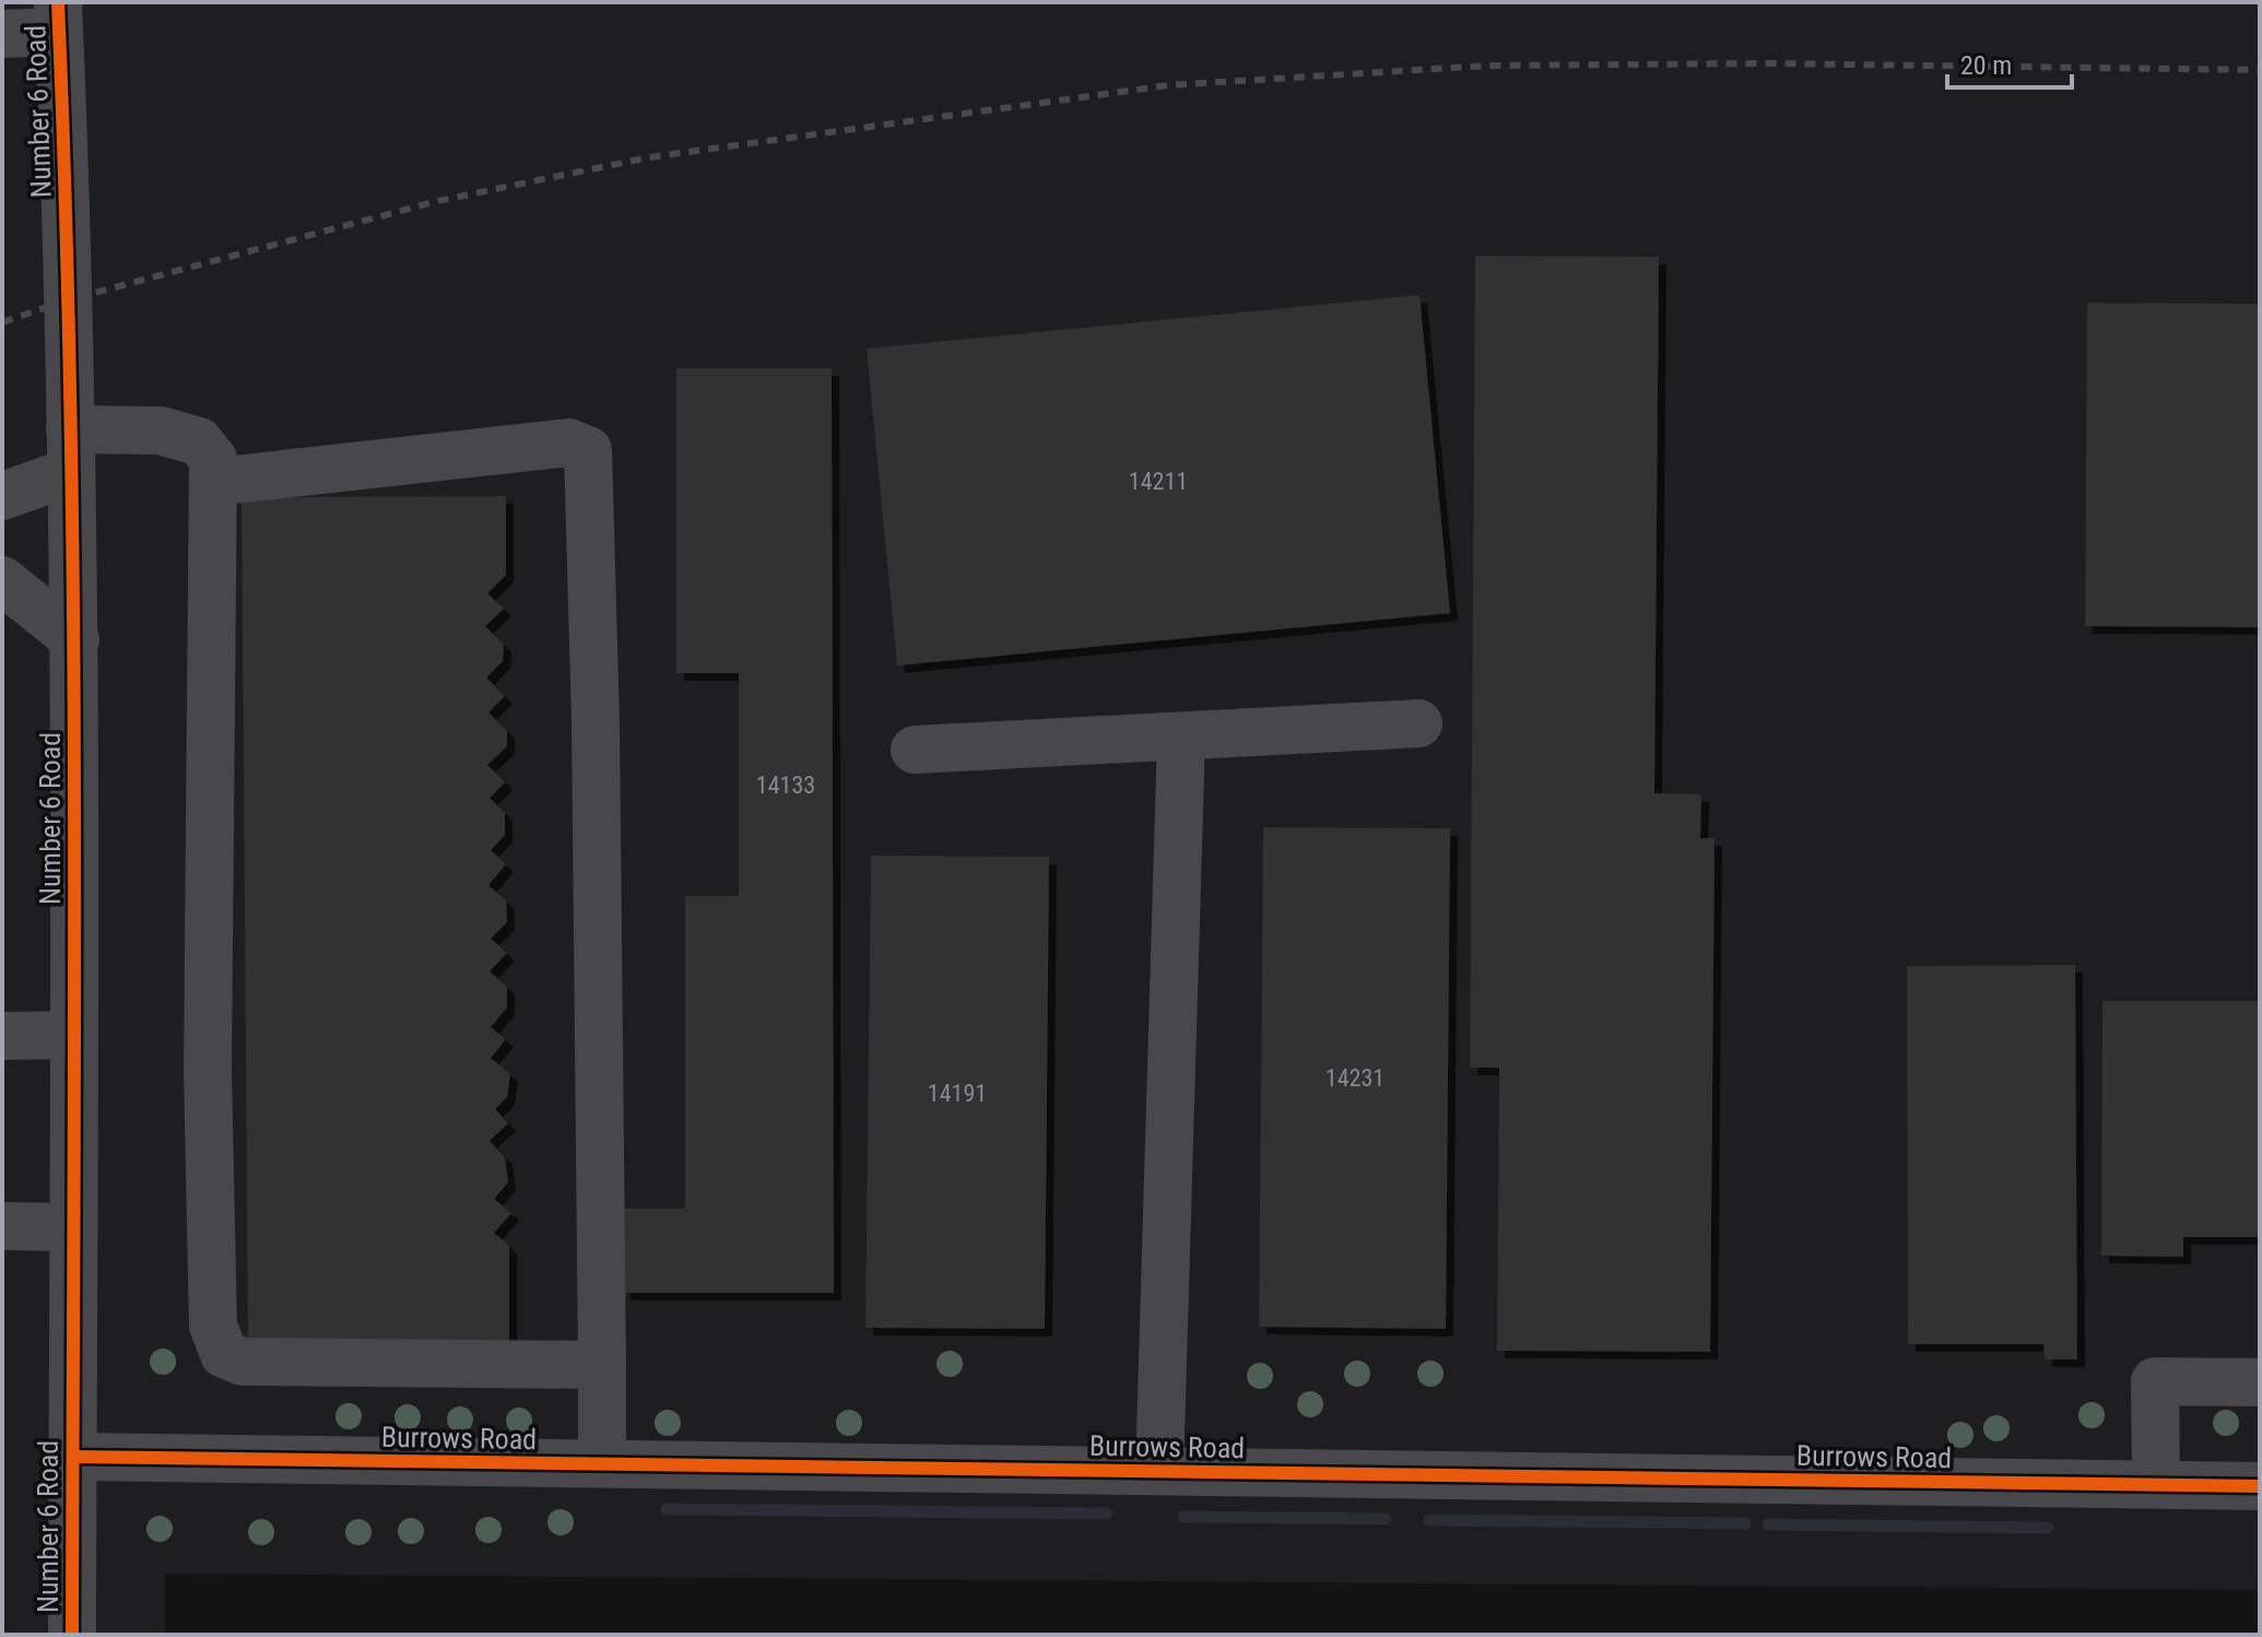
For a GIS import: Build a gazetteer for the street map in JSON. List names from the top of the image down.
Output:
{
  "streets": {
    "street": ["Number 6 Road", "Burrows Road"]
  },
  "crossings": [
    ["Number 6 Road", "Burrows Road"]
  ],
  "house_numbers": [
    "14211",
    "14133",
    "14231",
    "14191"
  ],
  "scale_bar": "20 m"
}
